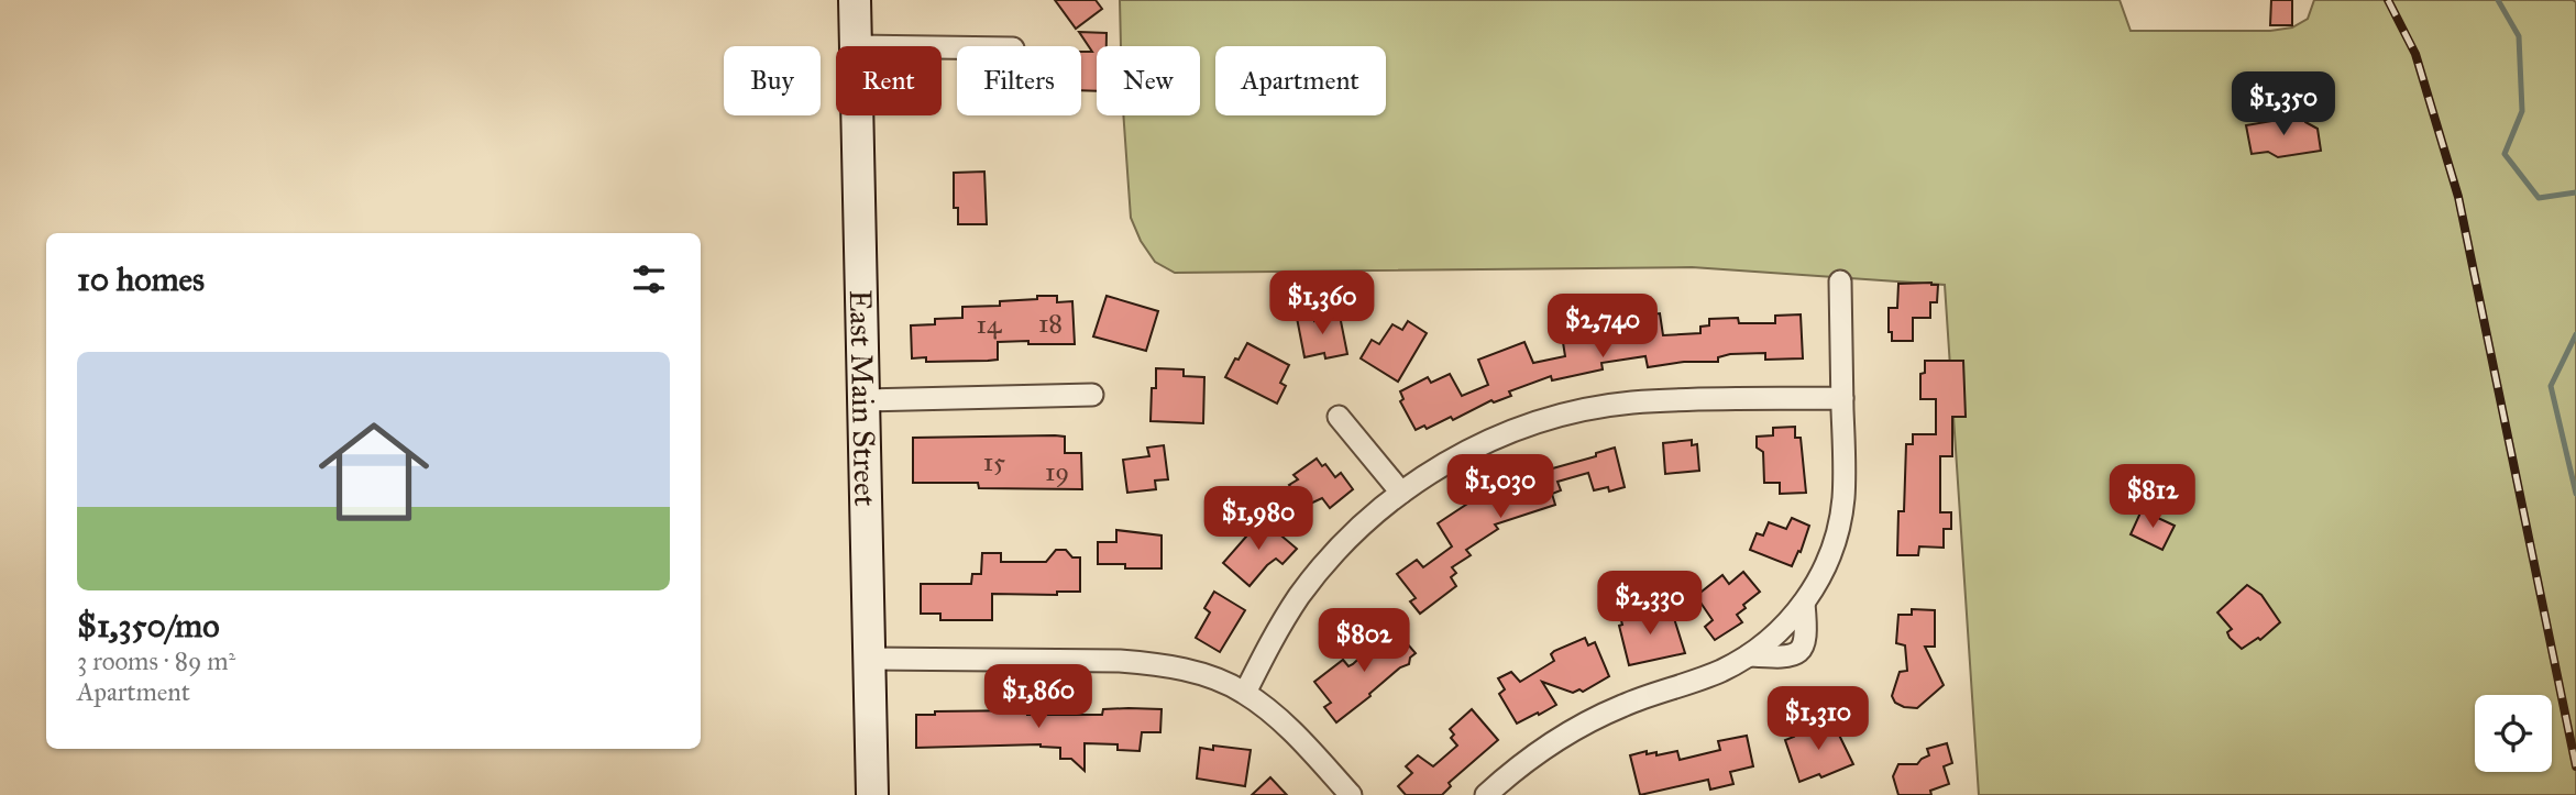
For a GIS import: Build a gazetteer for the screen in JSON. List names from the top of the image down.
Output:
{
  "streets": {
    "main road": ["East Main Street"]
  },
  "house_numbers": [
    "18",
    "14",
    "15",
    "19"
  ],
  "page": {
    "chip": [
      "Buy",
      "Rent",
      "Filters",
      "New",
      "Apartment"
    ],
    "price": [
      "$1,350",
      "$1,360",
      "$2,740",
      "$1,030",
      "$812",
      "$1,980",
      "$2,330",
      "$802",
      "$1,860",
      "$1,310"
    ],
    "heading": "10 homes",
    "list": [
      {
        "name": "$1,350/mo",
        "note": "3 rooms · 89 m² · Apartment"
      }
    ]
  }
}
